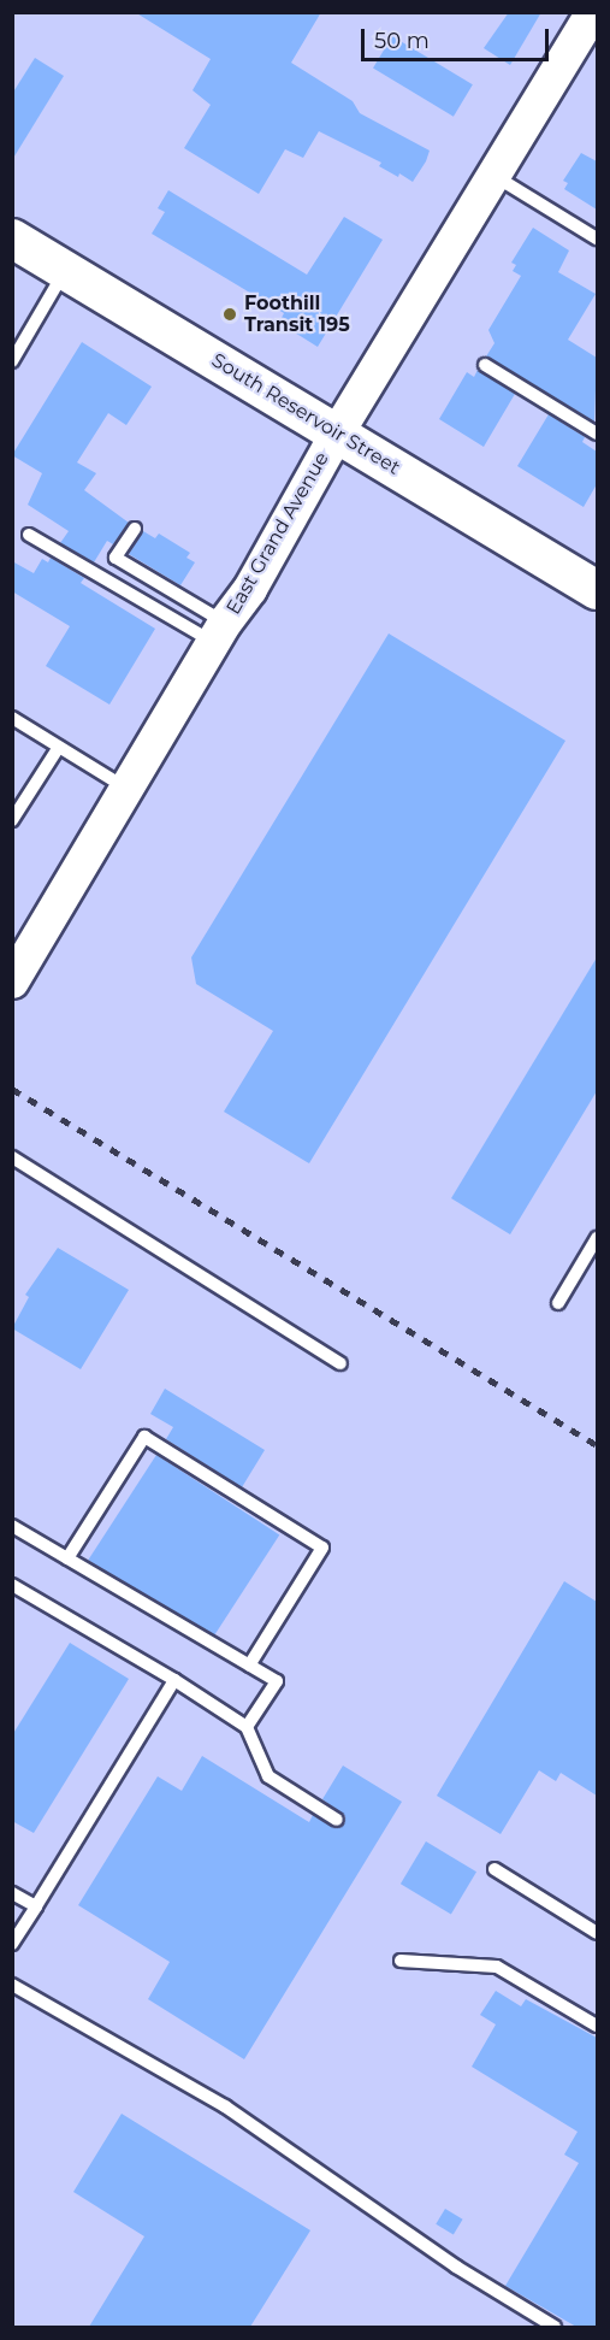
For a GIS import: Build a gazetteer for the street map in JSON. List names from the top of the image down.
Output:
{
  "streets": {
    "main road": ["South Reservoir Street"],
    "street": ["East Grand Avenue"]
  },
  "crossings": [
    ["South Reservoir Street", "East Grand Avenue"]
  ],
  "places": ["Foothill Transit 195"],
  "scale_bar": "50 m"
}
